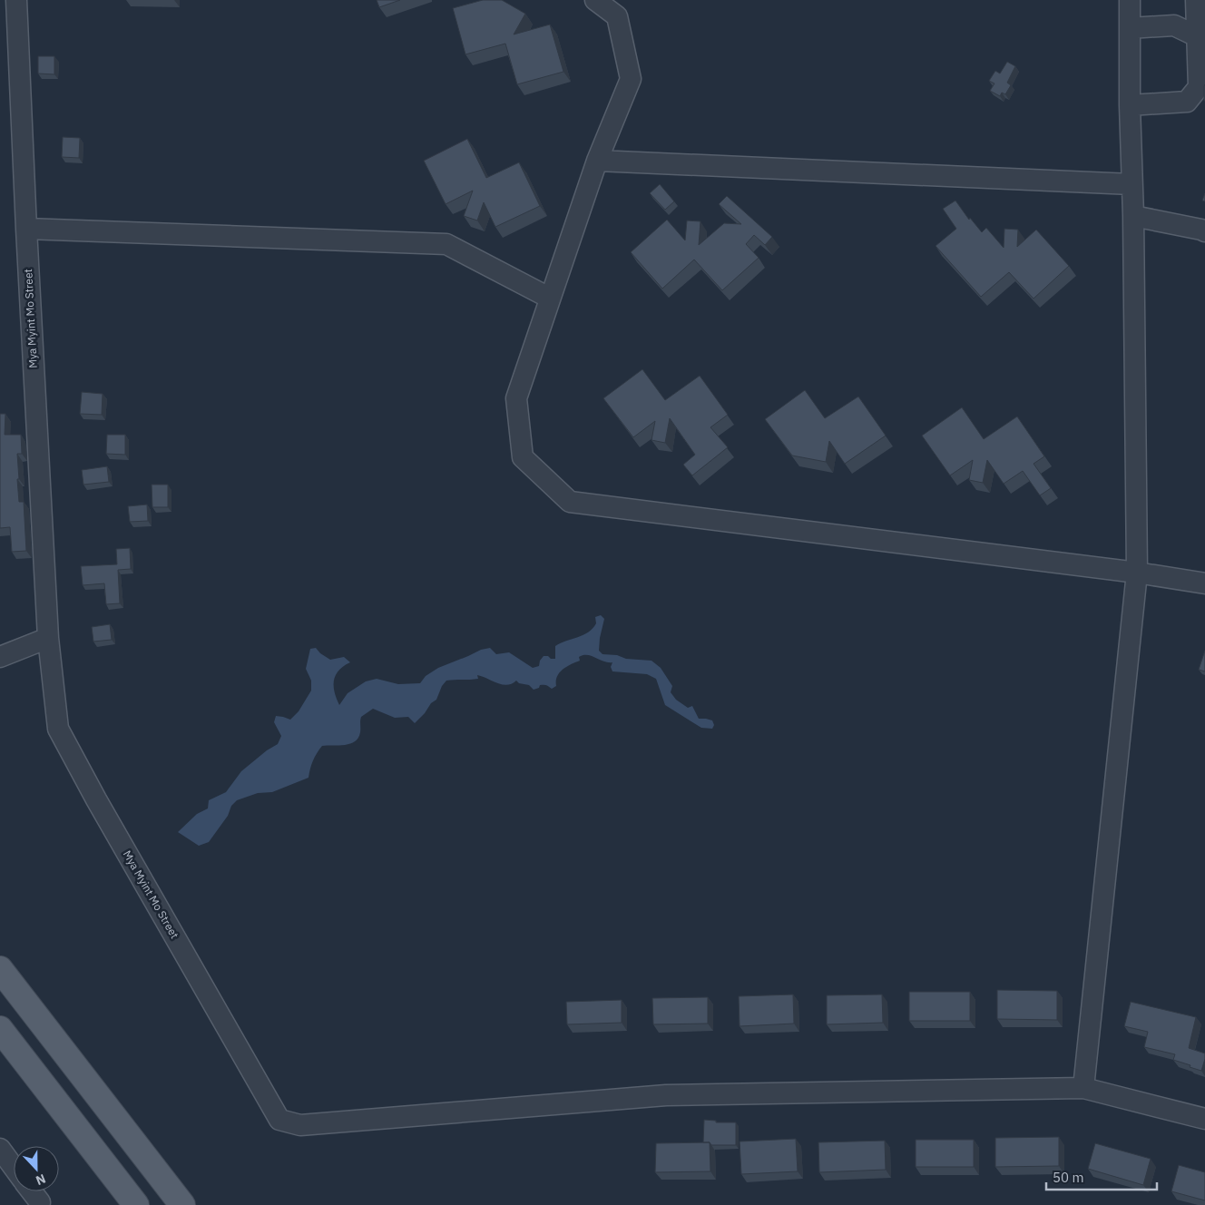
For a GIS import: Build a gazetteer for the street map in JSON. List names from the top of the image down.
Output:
{
  "streets": {
    "street": ["Mya Myint Mo Street"]
  },
  "scale_bar": "50 m",
  "north": "bottom"
}
